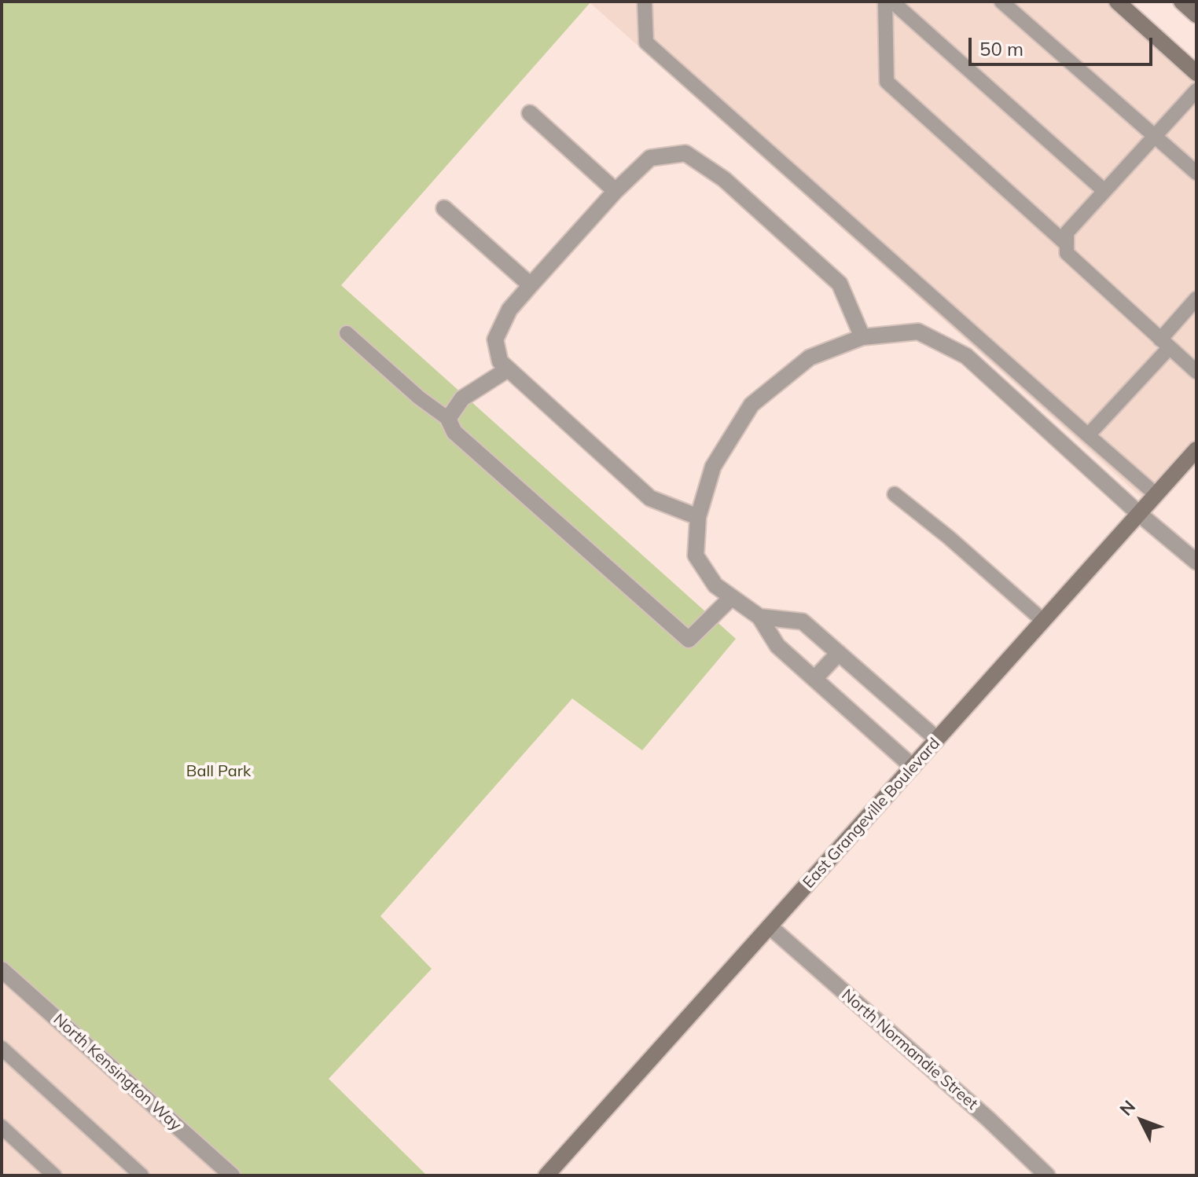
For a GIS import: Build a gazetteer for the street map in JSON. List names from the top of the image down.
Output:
{
  "streets": {
    "main road": ["East Grangeville Boulevard"],
    "street": ["North Normandie Street", "North Kensington Way"]
  },
  "crossings": [
    ["East Grangeville Boulevard", "North Normandie Street"]
  ],
  "parks": ["Ball Park"],
  "scale_bar": "50 m",
  "north": "top left"
}
